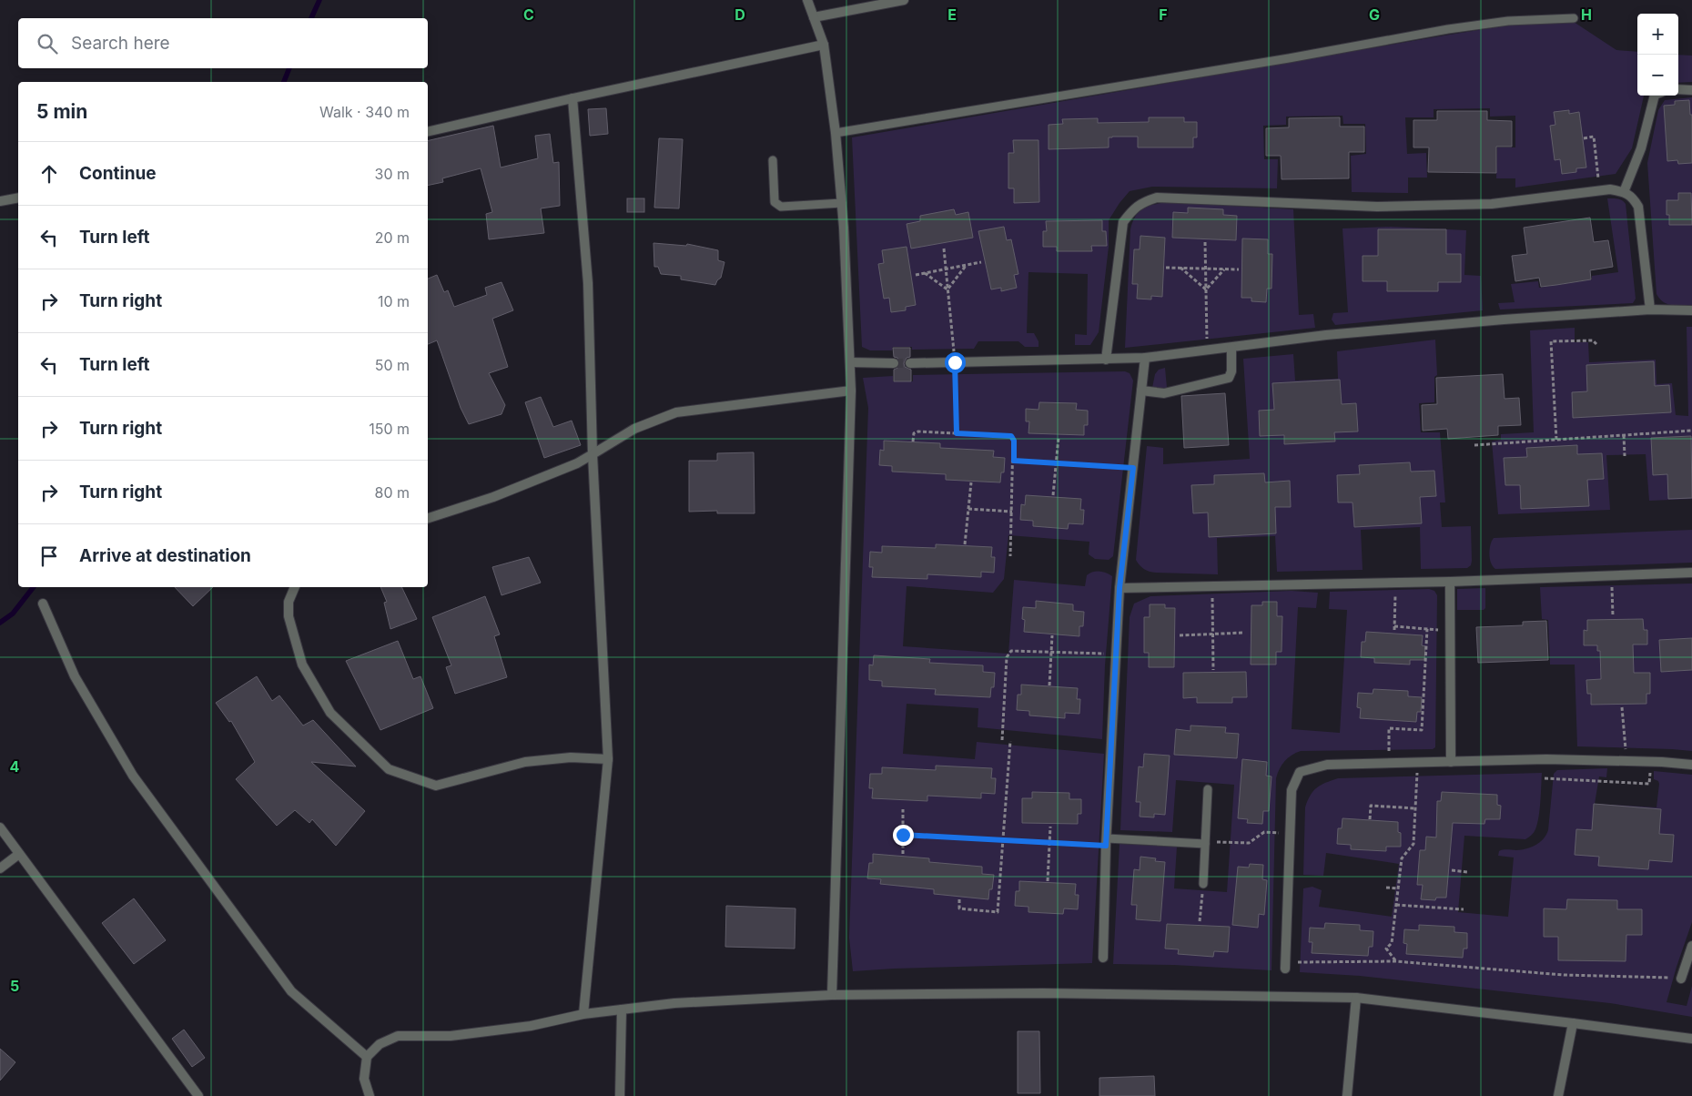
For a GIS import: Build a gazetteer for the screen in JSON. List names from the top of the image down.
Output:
{
  "page": {
    "map_buttons": ["+", "−"],
    "search": "Search here",
    "heading": ["5 min", "Walk · 340 m"],
    "list": [
      ["Continue", "30 m"],
      ["Turn left", "20 m"],
      ["Turn right", "10 m"],
      ["Turn left", "50 m"],
      ["Turn right", "150 m"],
      ["Turn right", "80 m"],
      "Arrive at destination"
    ]
  },
  "grid": {
    "columns": [
      "C",
      "D",
      "E",
      "F",
      "G",
      "H"
    ],
    "rows": ["4", "5"]
  }
}
